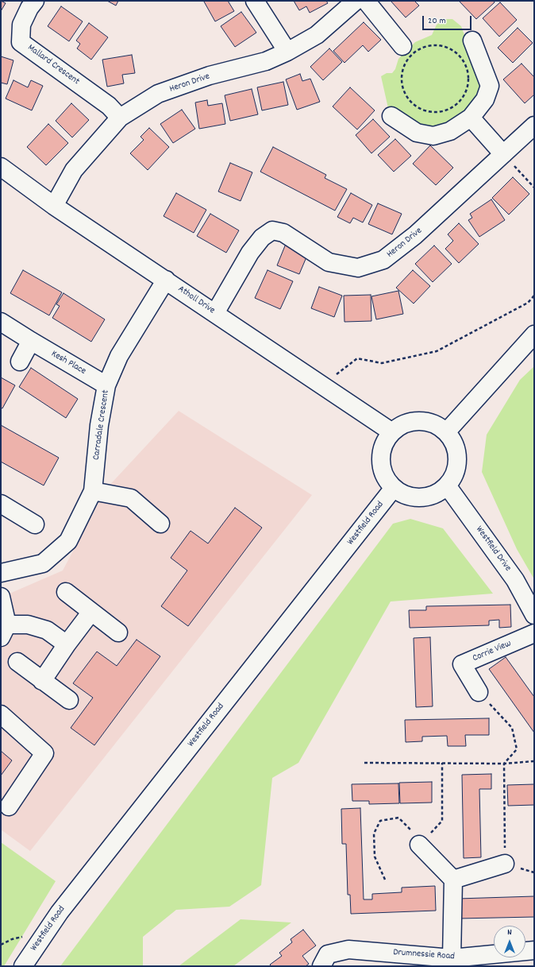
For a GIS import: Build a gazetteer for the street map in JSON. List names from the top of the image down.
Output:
{
  "streets": {
    "street": [
      "Mallard Crescent",
      "Heron Drive",
      "Atholl Drive",
      "Kesh Place",
      "Carradale Crescent",
      "Westfield Road",
      "Westfield Drive",
      "Corrie View",
      "Drumnessie Road"
    ]
  },
  "crossings": [
    ["Mallard Crescent", "Heron Drive"],
    ["Heron Drive", "Atholl Drive"],
    ["Atholl Drive", "Carradale Crescent"],
    ["Atholl Drive", "Westfield Road"],
    ["Atholl Drive", "Westfield Drive"],
    ["Kesh Place", "Carradale Crescent"],
    ["Westfield Road", "Westfield Drive"]
  ],
  "scale_bar": "20 m",
  "north": "top"
}
